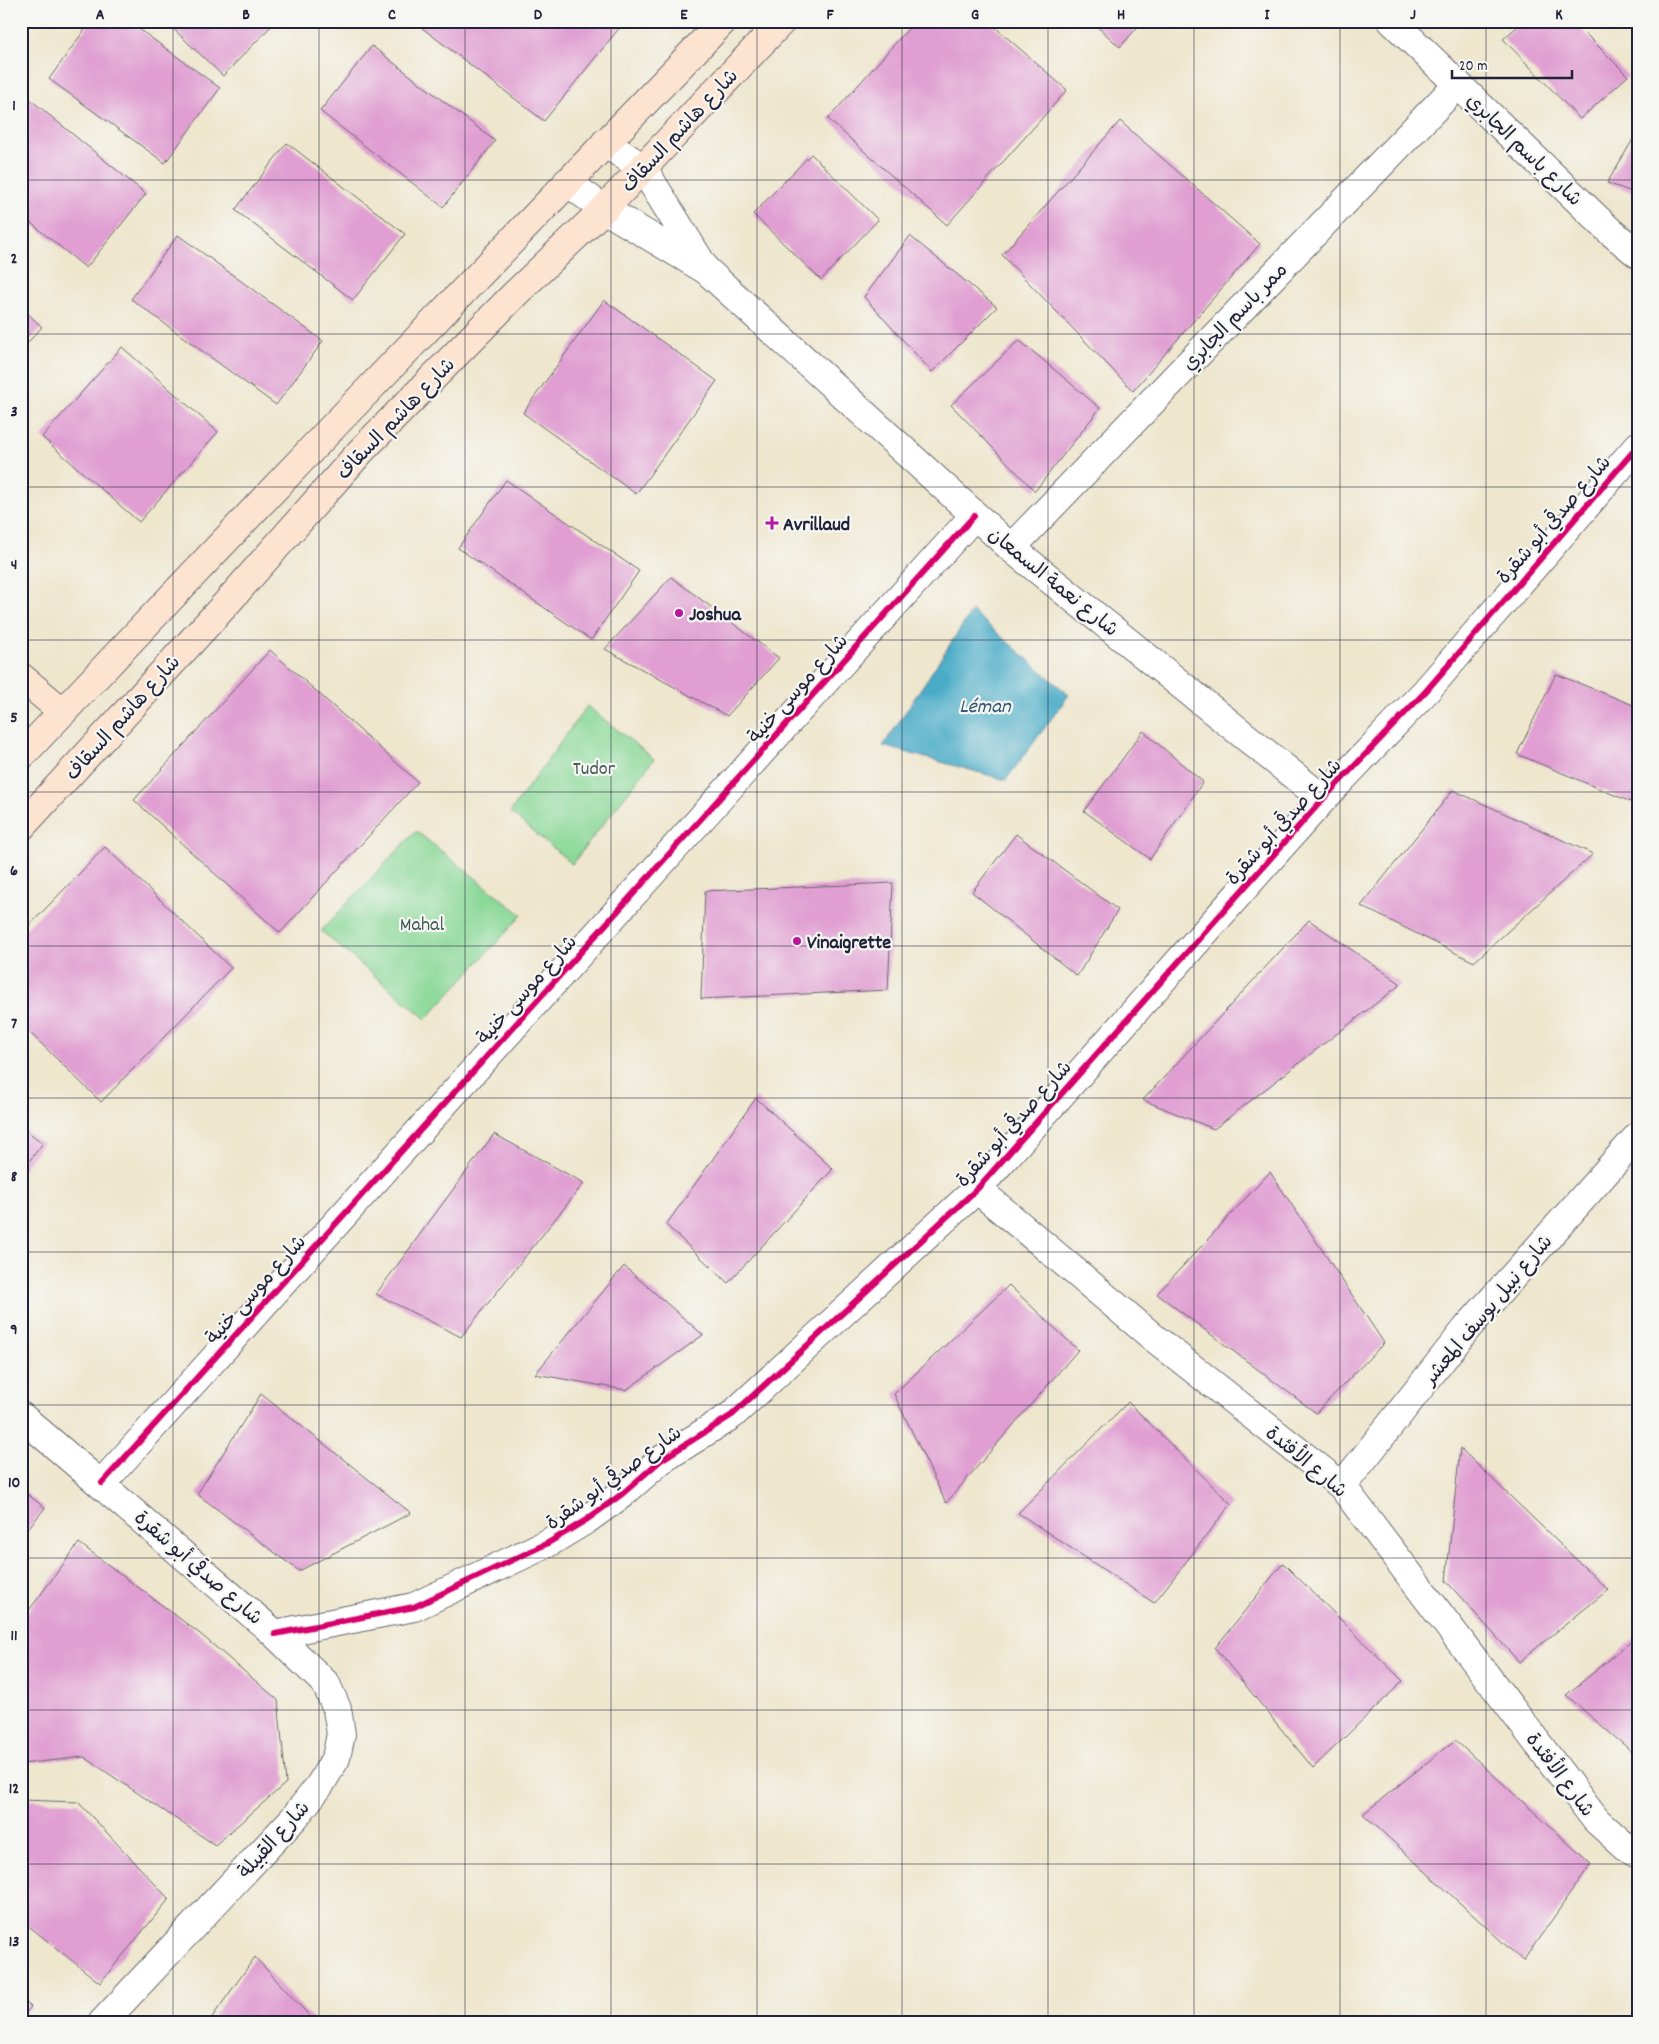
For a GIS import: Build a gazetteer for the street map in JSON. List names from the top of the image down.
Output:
{
  "streets": {
    "street": [
      "شارع هاشم السقاف",
      "شارع باسم الجابري",
      "ممر باسم الجابري",
      "شارع صدقي أبو شقرة",
      "شارع نعمة السمعان",
      "شارع موسى خنية",
      "شارع نبيل يوسف المعشر",
      "شارع الأفئدة",
      "شارع القبيلة"
    ]
  },
  "crossings": [
    ["شارع هاشم السقاف", "شارع نعمة السمعان"],
    ["شارع باسم الجابري", "ممر باسم الجابري"],
    ["ممر باسم الجابري", "شارع نعمة السمعان"],
    ["شارع صدقي أبو شقرة", "شارع نعمة السمعان"],
    ["شارع صدقي أبو شقرة", "شارع موسى خنية"],
    ["شارع صدقي أبو شقرة", "شارع الأفئدة"],
    ["شارع صدقي أبو شقرة", "شارع القبيلة"],
    ["شارع نعمة السمعان", "شارع موسى خنية"],
    ["شارع نبيل يوسف المعشر", "شارع الأفئدة"]
  ],
  "water": ["Léman"],
  "parks": ["Tudor", "Mahal"],
  "places": {
    "health": ["Avrillaud"],
    "other": ["Joshua", "Vinaigrette"]
  },
  "scale_bar": "20 m",
  "grid": {
    "columns": [
      "A",
      "B",
      "C",
      "D",
      "E",
      "F",
      "G",
      "H",
      "I",
      "J",
      "K"
    ],
    "rows": [
      "1",
      "2",
      "3",
      "4",
      "5",
      "6",
      "7",
      "8",
      "9",
      "10",
      "11",
      "12",
      "13"
    ]
  }
}
